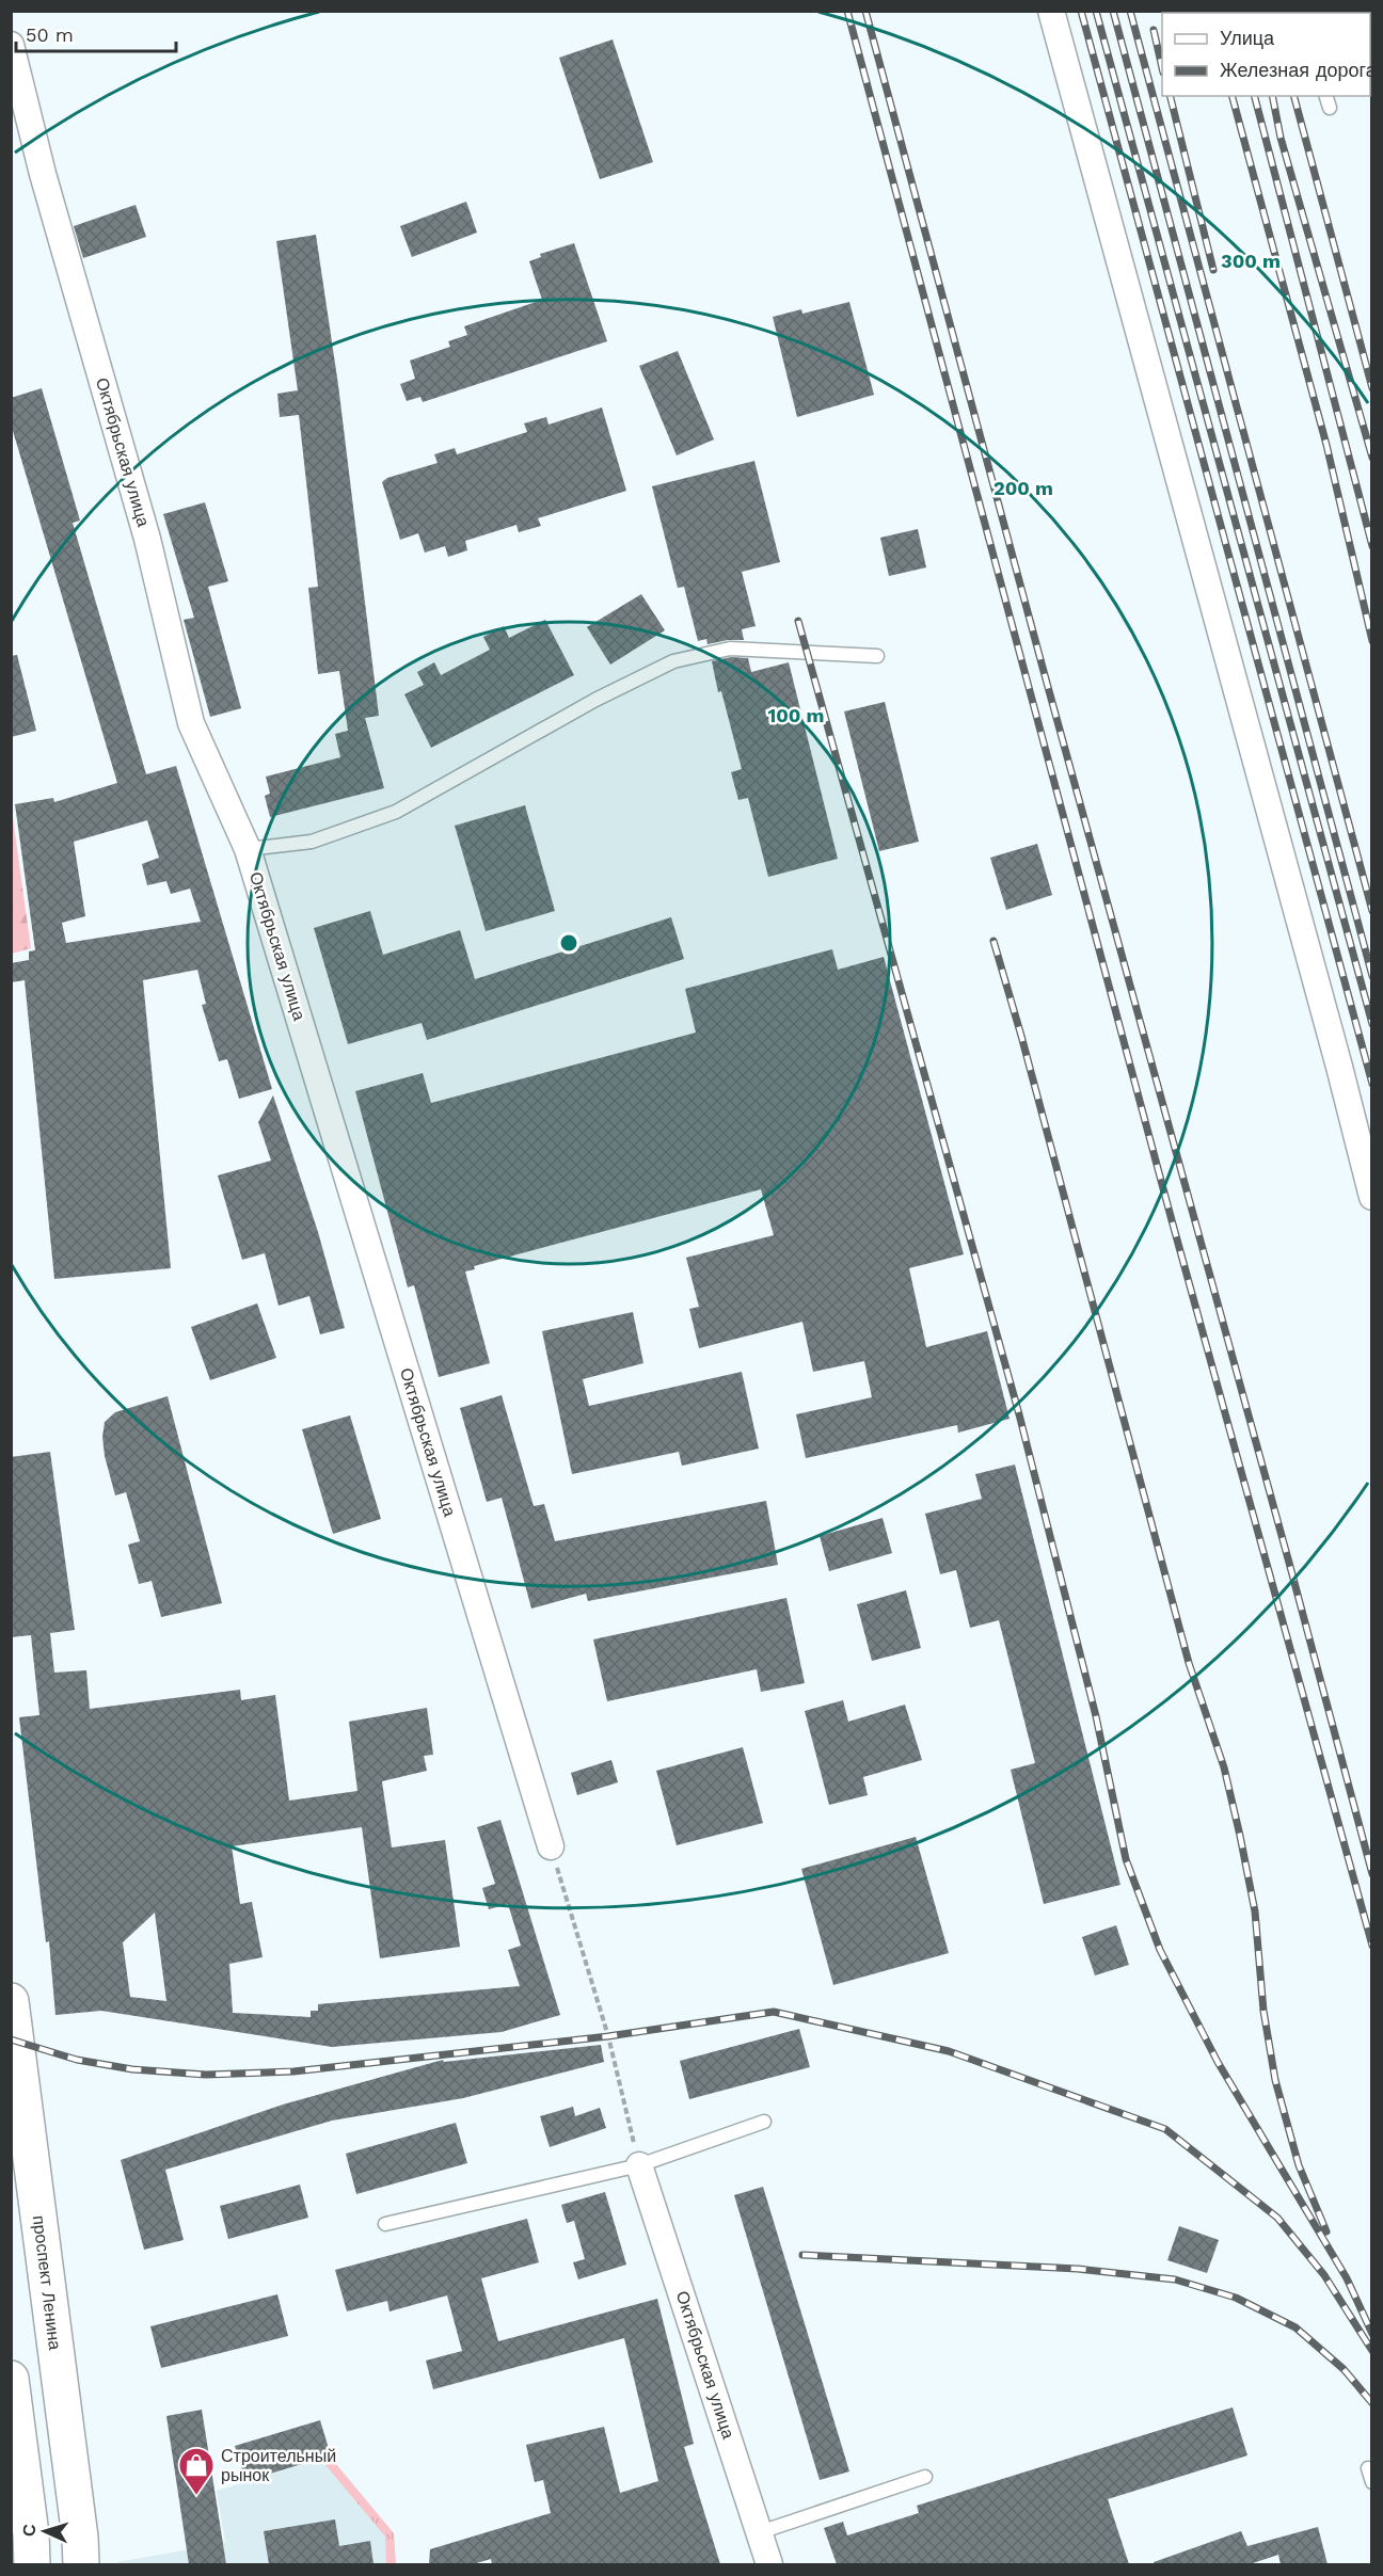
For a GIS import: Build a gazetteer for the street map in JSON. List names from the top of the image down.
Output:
{
  "streets": {
    "main road": ["проспект Ленина"],
    "street": ["Октябрьская улица"]
  },
  "places": {
    "shop": ["Строительный рынок"]
  },
  "legend": ["Улица", "Железная дорога"],
  "scale_bar": "50 m",
  "north": "left",
  "rings": ["300 m", "200 m", "100 m"]
}
